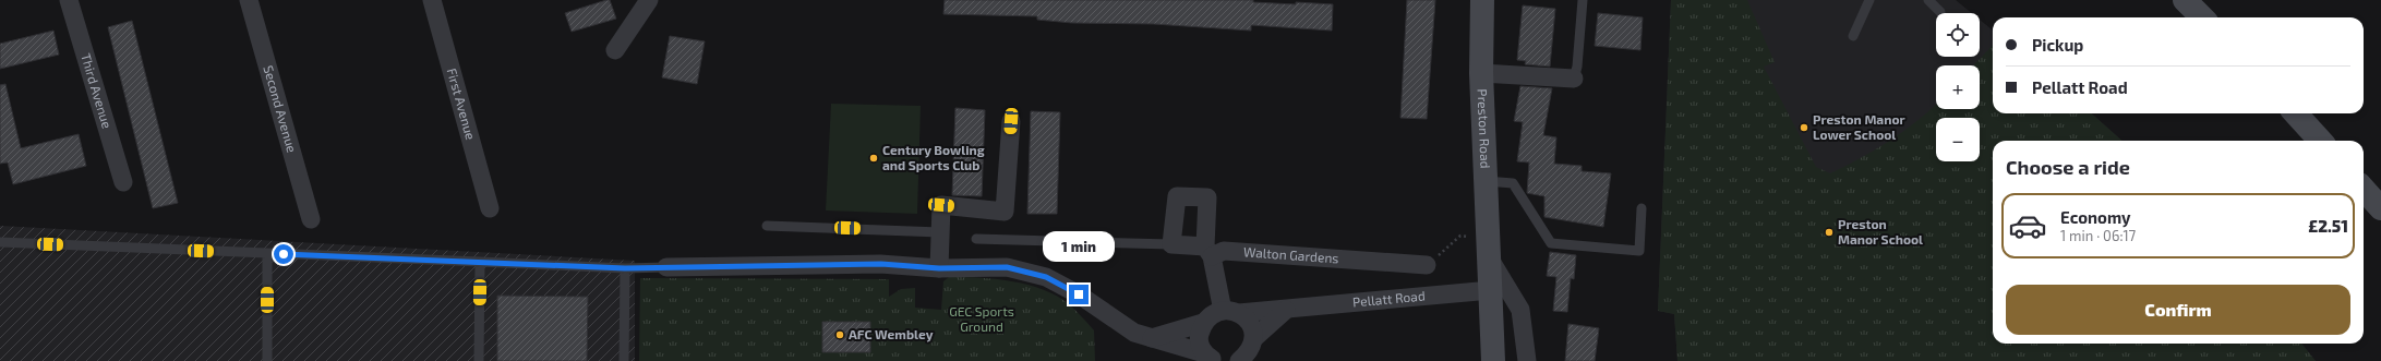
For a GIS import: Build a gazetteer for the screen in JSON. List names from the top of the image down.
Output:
{
  "streets": {
    "street": [
      "Third Avenue",
      "First Avenue",
      "Second Avenue",
      "Preston Road",
      "Walton Gardens",
      "Pellatt Road"
    ]
  },
  "crossings": [
    ["Preston Road", "Pellatt Road"]
  ],
  "parks": ["GEC Sports Ground"],
  "places": [
    "Preston Manor Lower School",
    "Century Bowling and Sports Club",
    "Preston Manor School",
    "AFC Wembley"
  ],
  "page": {
    "map_buttons": ["+", "−"],
    "banner": ["Pickup", "Pellatt Road"],
    "heading": "Choose a ride",
    "list": [
      {
        "name": "Economy",
        "note": "1 min · 06:17",
        "value": "£2.51"
      }
    ],
    "bubble": "1 min",
    "buttons": "Confirm"
  }
}
